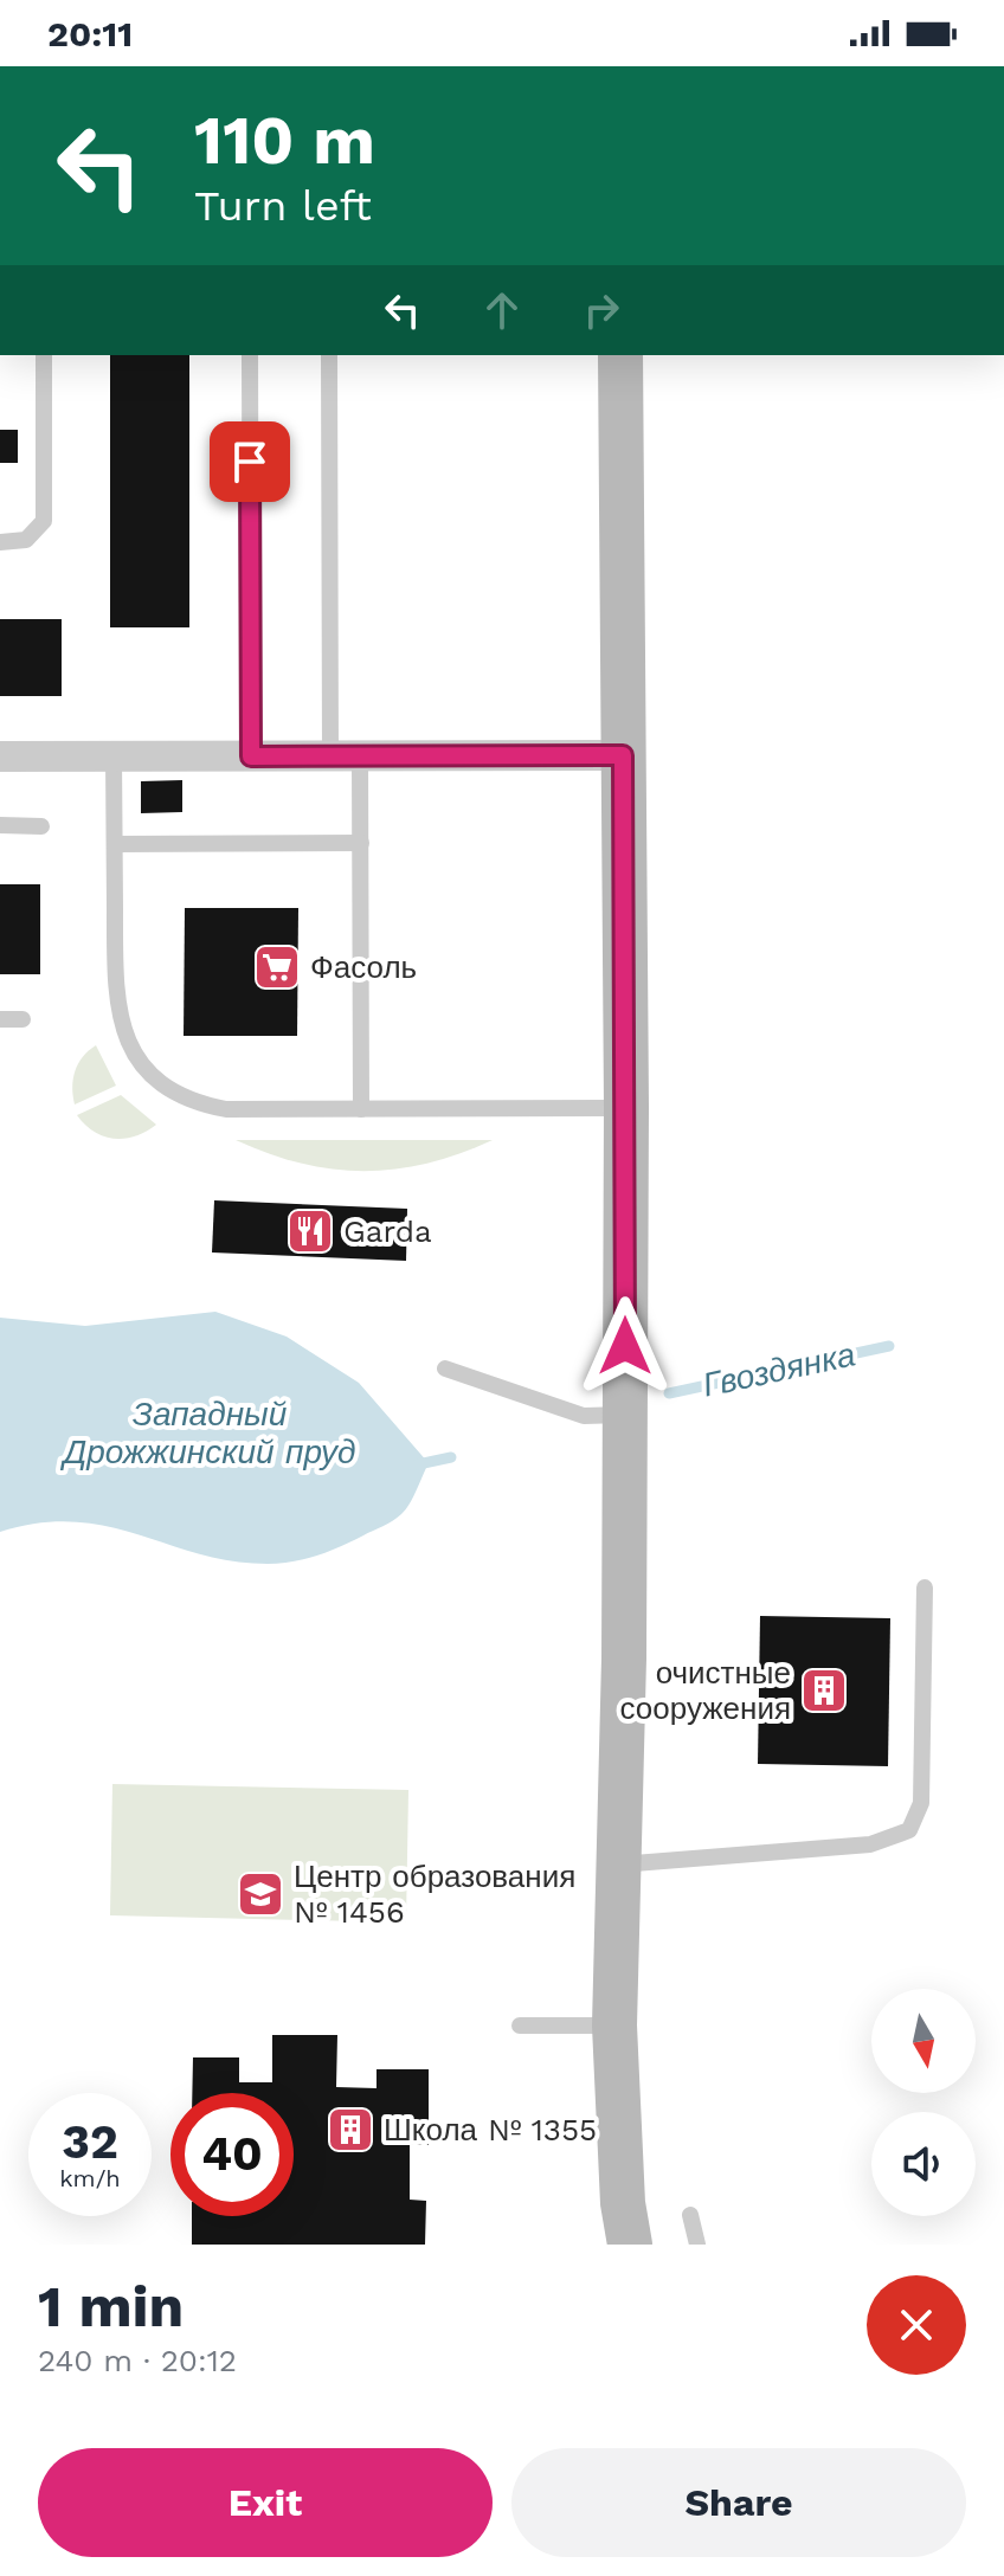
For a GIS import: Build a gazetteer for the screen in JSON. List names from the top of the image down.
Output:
{
  "water": ["Гвоздянка", "Западный Дрожжинский пруд"],
  "places": {
    "supermarket": ["Фасоль"],
    "restaurant": ["Garda"],
    "building": ["очистные сооружения", "Школа № 1355"],
    "school or university": ["Центр образования № 1456"]
  },
  "north": "bottom",
  "page": {
    "status": "20:11",
    "turn": ["110 m", "Turn left"],
    "speed": "32 km/h",
    "limit": "40",
    "heading": ["1 min", "240 m · 20:12"],
    "buttons": ["Exit", "Share"]
  }
}
